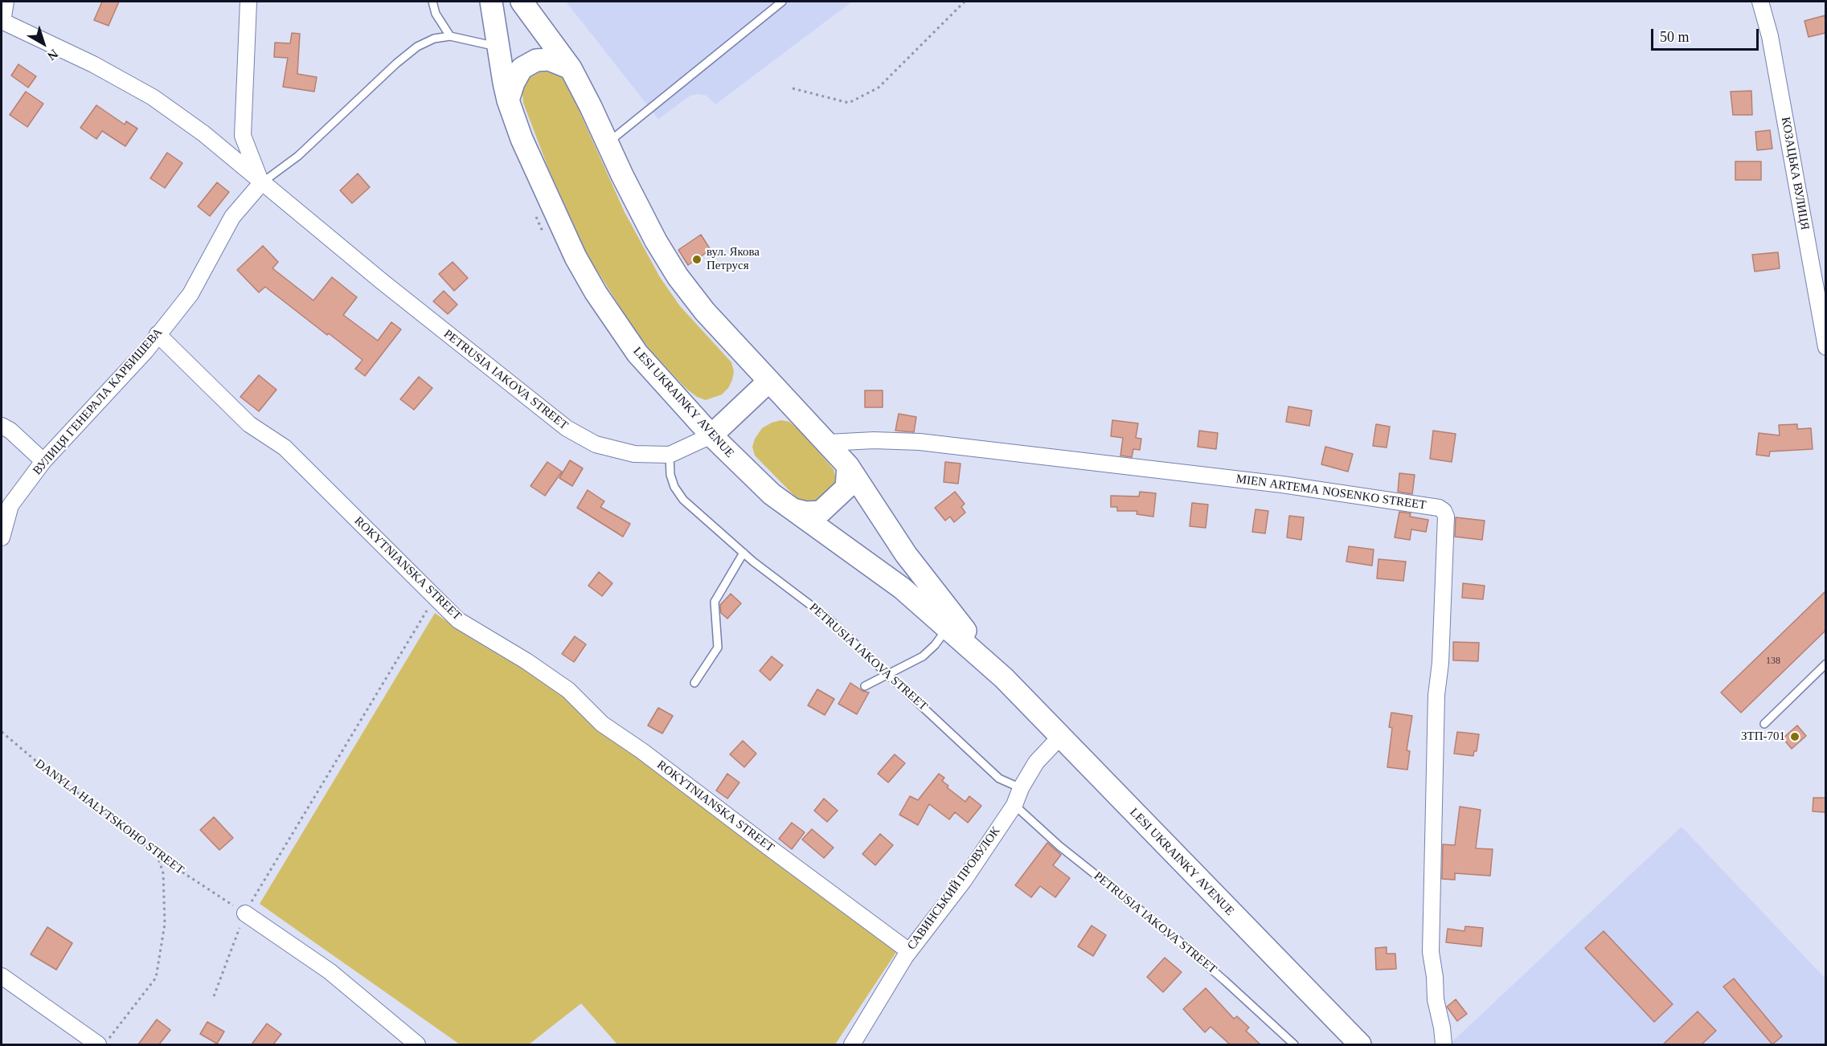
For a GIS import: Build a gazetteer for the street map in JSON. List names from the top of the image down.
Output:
{
  "streets": {
    "street": [
      "КОЗАЦЬКА ВУЛИЦЯ",
      "PETRUSIA IAKOVA STREET",
      "ВУЛИЦЯ ГЕНЕРАЛА КАРБИШЕВА",
      "LESI UKRAINKY AVENUE",
      "MIEN ARTEMA NOSENKO STREET",
      "ROKYTNIANSKA STREET",
      "САВИНСЬКИЙ ПРОВУЛОК"
    ],
    "path": ["DANYLA HALYTSKOHO STREET"]
  },
  "crossings": [
    ["PETRUSIA IAKOVA STREET", "ВУЛИЦЯ ГЕНЕРАЛА КАРБИШЕВА"],
    ["PETRUSIA IAKOVA STREET", "САВИНСЬКИЙ ПРОВУЛОК"],
    ["ВУЛИЦЯ ГЕНЕРАЛА КАРБИШЕВА", "ROKYTNIANSKA STREET"],
    ["LESI UKRAINKY AVENUE", "MIEN ARTEMA NOSENKO STREET"],
    ["LESI UKRAINKY AVENUE", "САВИНСЬКИЙ ПРОВУЛОК"],
    ["ROKYTNIANSKA STREET", "САВИНСЬКИЙ ПРОВУЛОК"]
  ],
  "places": ["вул. Якова Петруся", "ЗТП-701"],
  "house_numbers": ["138"],
  "scale_bar": "50 m",
  "north": "bottom right"
}
